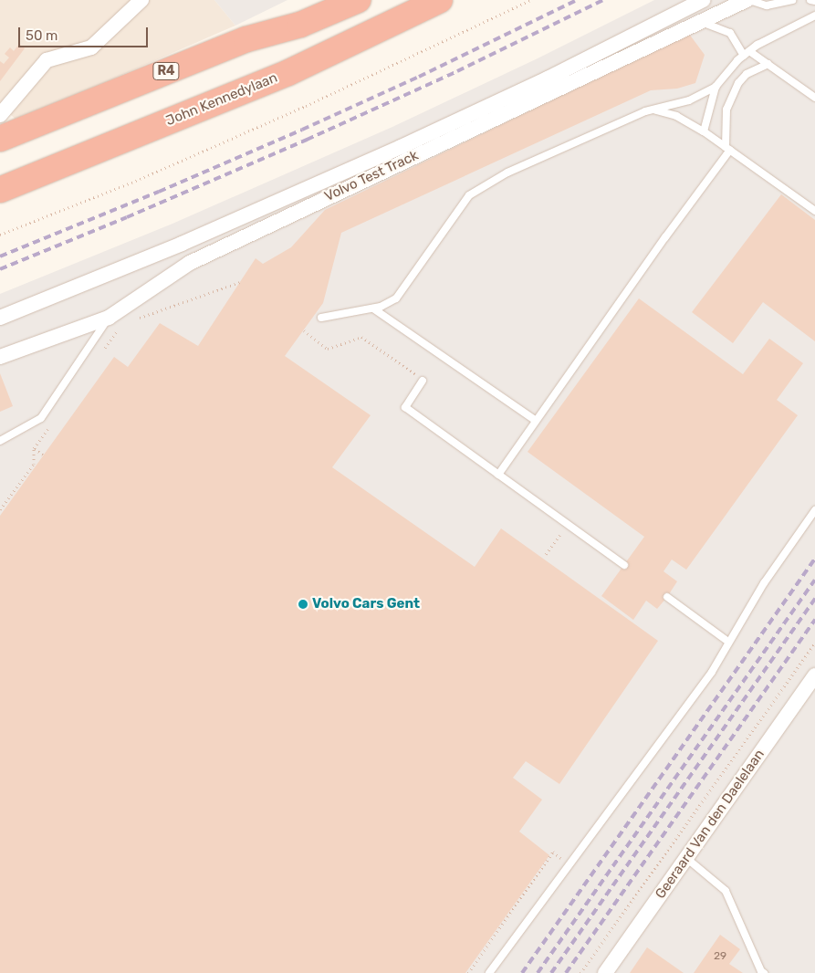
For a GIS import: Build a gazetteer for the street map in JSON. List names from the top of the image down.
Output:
{
  "streets": {
    "highway": ["R4", "John Kennedylaan"],
    "street": ["Volvo Test Track", "Geeraard Van den Daelelaan"]
  },
  "places": ["Volvo Cars Gent"],
  "house_numbers": ["29"],
  "scale_bar": "50 m"
}
